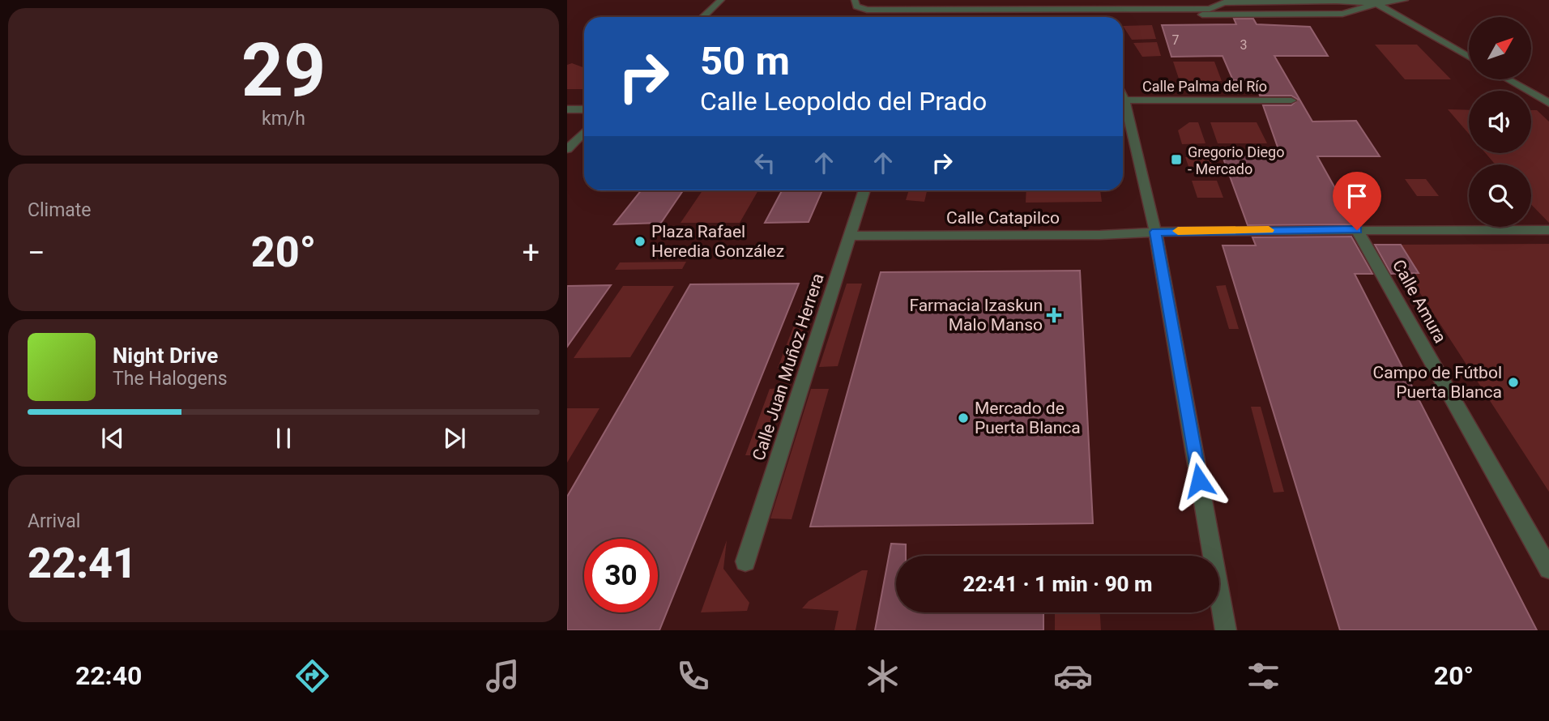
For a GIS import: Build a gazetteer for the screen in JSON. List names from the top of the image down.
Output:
{
  "streets": {
    "street": [
      "Calle Palma del Río",
      "Calle Catapilco",
      "Calle Amura",
      "Calle Juan Muñoz Herrera"
    ]
  },
  "crossings": [
    ["Calle Catapilco", "Calle Amura"],
    ["Calle Catapilco", "Calle Juan Muñoz Herrera"]
  ],
  "places": {
    "transit": ["Gregorio Diego - Mercado"],
    "other": ["Plaza Rafael Heredia González", "Campo de Fútbol Puerta Blanca", "Mercado de Puerta Blanca"],
    "health": ["Farmacia Izaskun Malo Manso"]
  },
  "house_numbers": ["7", "3"],
  "north": "top right",
  "page": {
    "tile": [
      ["29", "km/h"],
      "Climate",
      ["Arrival", "22:41"]
    ],
    "turn": ["50 m", "Calle Leopoldo del Prado"],
    "heat": ["−", "20°", "+"],
    "song": ["Night Drive", "The Halogens"],
    "limit": "30",
    "trip": "22:41 · 1 min · 90 m",
    "tabs": ["22:40", "20°"]
  }
}
